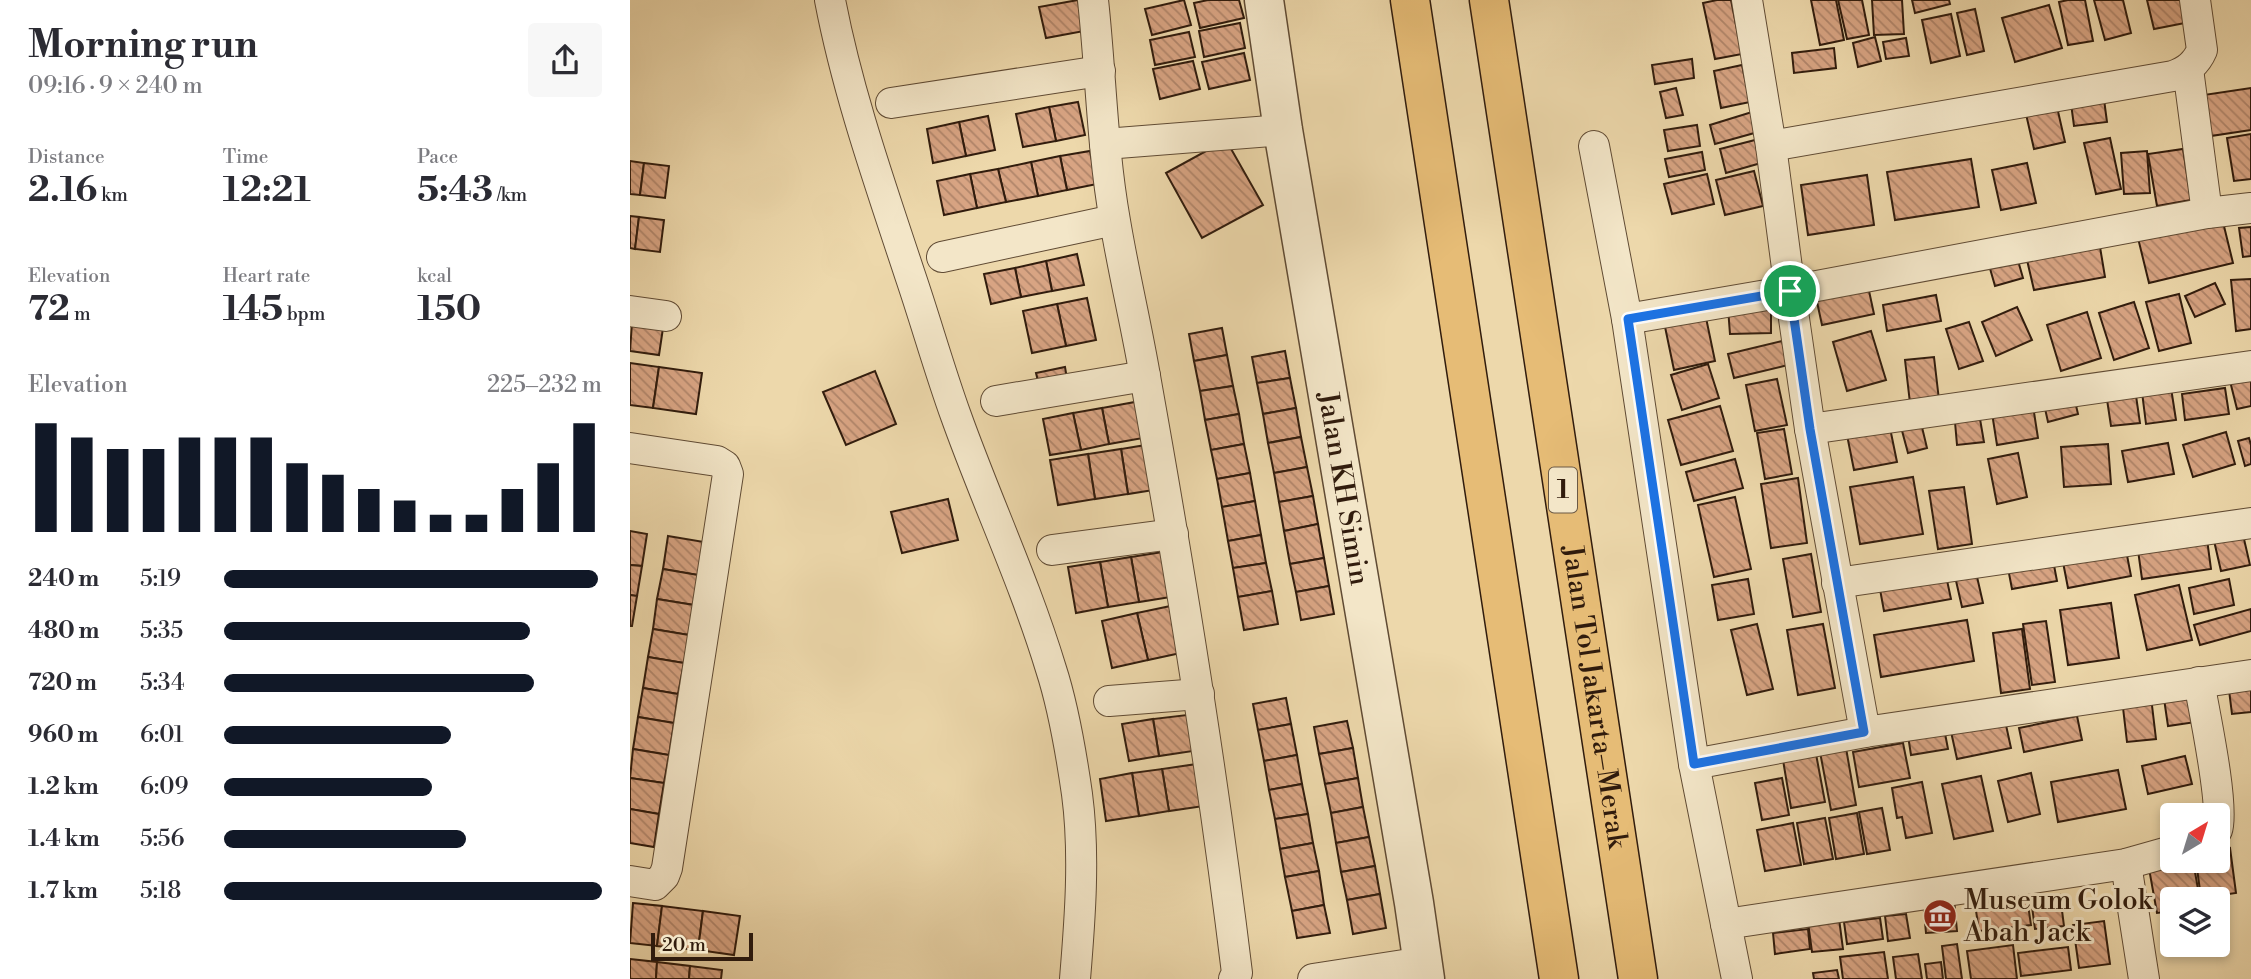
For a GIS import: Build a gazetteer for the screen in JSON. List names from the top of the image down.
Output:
{
  "streets": {
    "highway": ["1", "Jalan Tol Jakarta–Merak"],
    "street": ["Jalan KH Simin"]
  },
  "places": {
    "museum": ["Museum Golok Abah Jack"]
  },
  "scale_bar": "20 m",
  "north": "top right",
  "page": {
    "heading": ["Morning run", "09:16 · 9 × 240 m"],
    "stats": [
      ["Distance", "2.16 km"],
      ["Time", "12:21"],
      ["Pace", "5:43 /km"],
      ["Elevation", "72 m"],
      ["Heart rate", "145 bpm"],
      ["kcal", "150"]
    ],
    "chart": ["Elevation", "225–232 m"],
    "list": [
      {
        "name": "240 m",
        "note": "5:19"
      },
      {
        "name": "480 m",
        "note": "5:35"
      },
      {
        "name": "720 m",
        "note": "5:34"
      },
      {
        "name": "960 m",
        "note": "6:01"
      },
      {
        "name": "1.2 km",
        "note": "6:09"
      },
      {
        "name": "1.4 km",
        "note": "5:56"
      },
      {
        "name": "1.7 km",
        "note": "5:18"
      }
    ],
    "scale": "20 m"
  }
}
